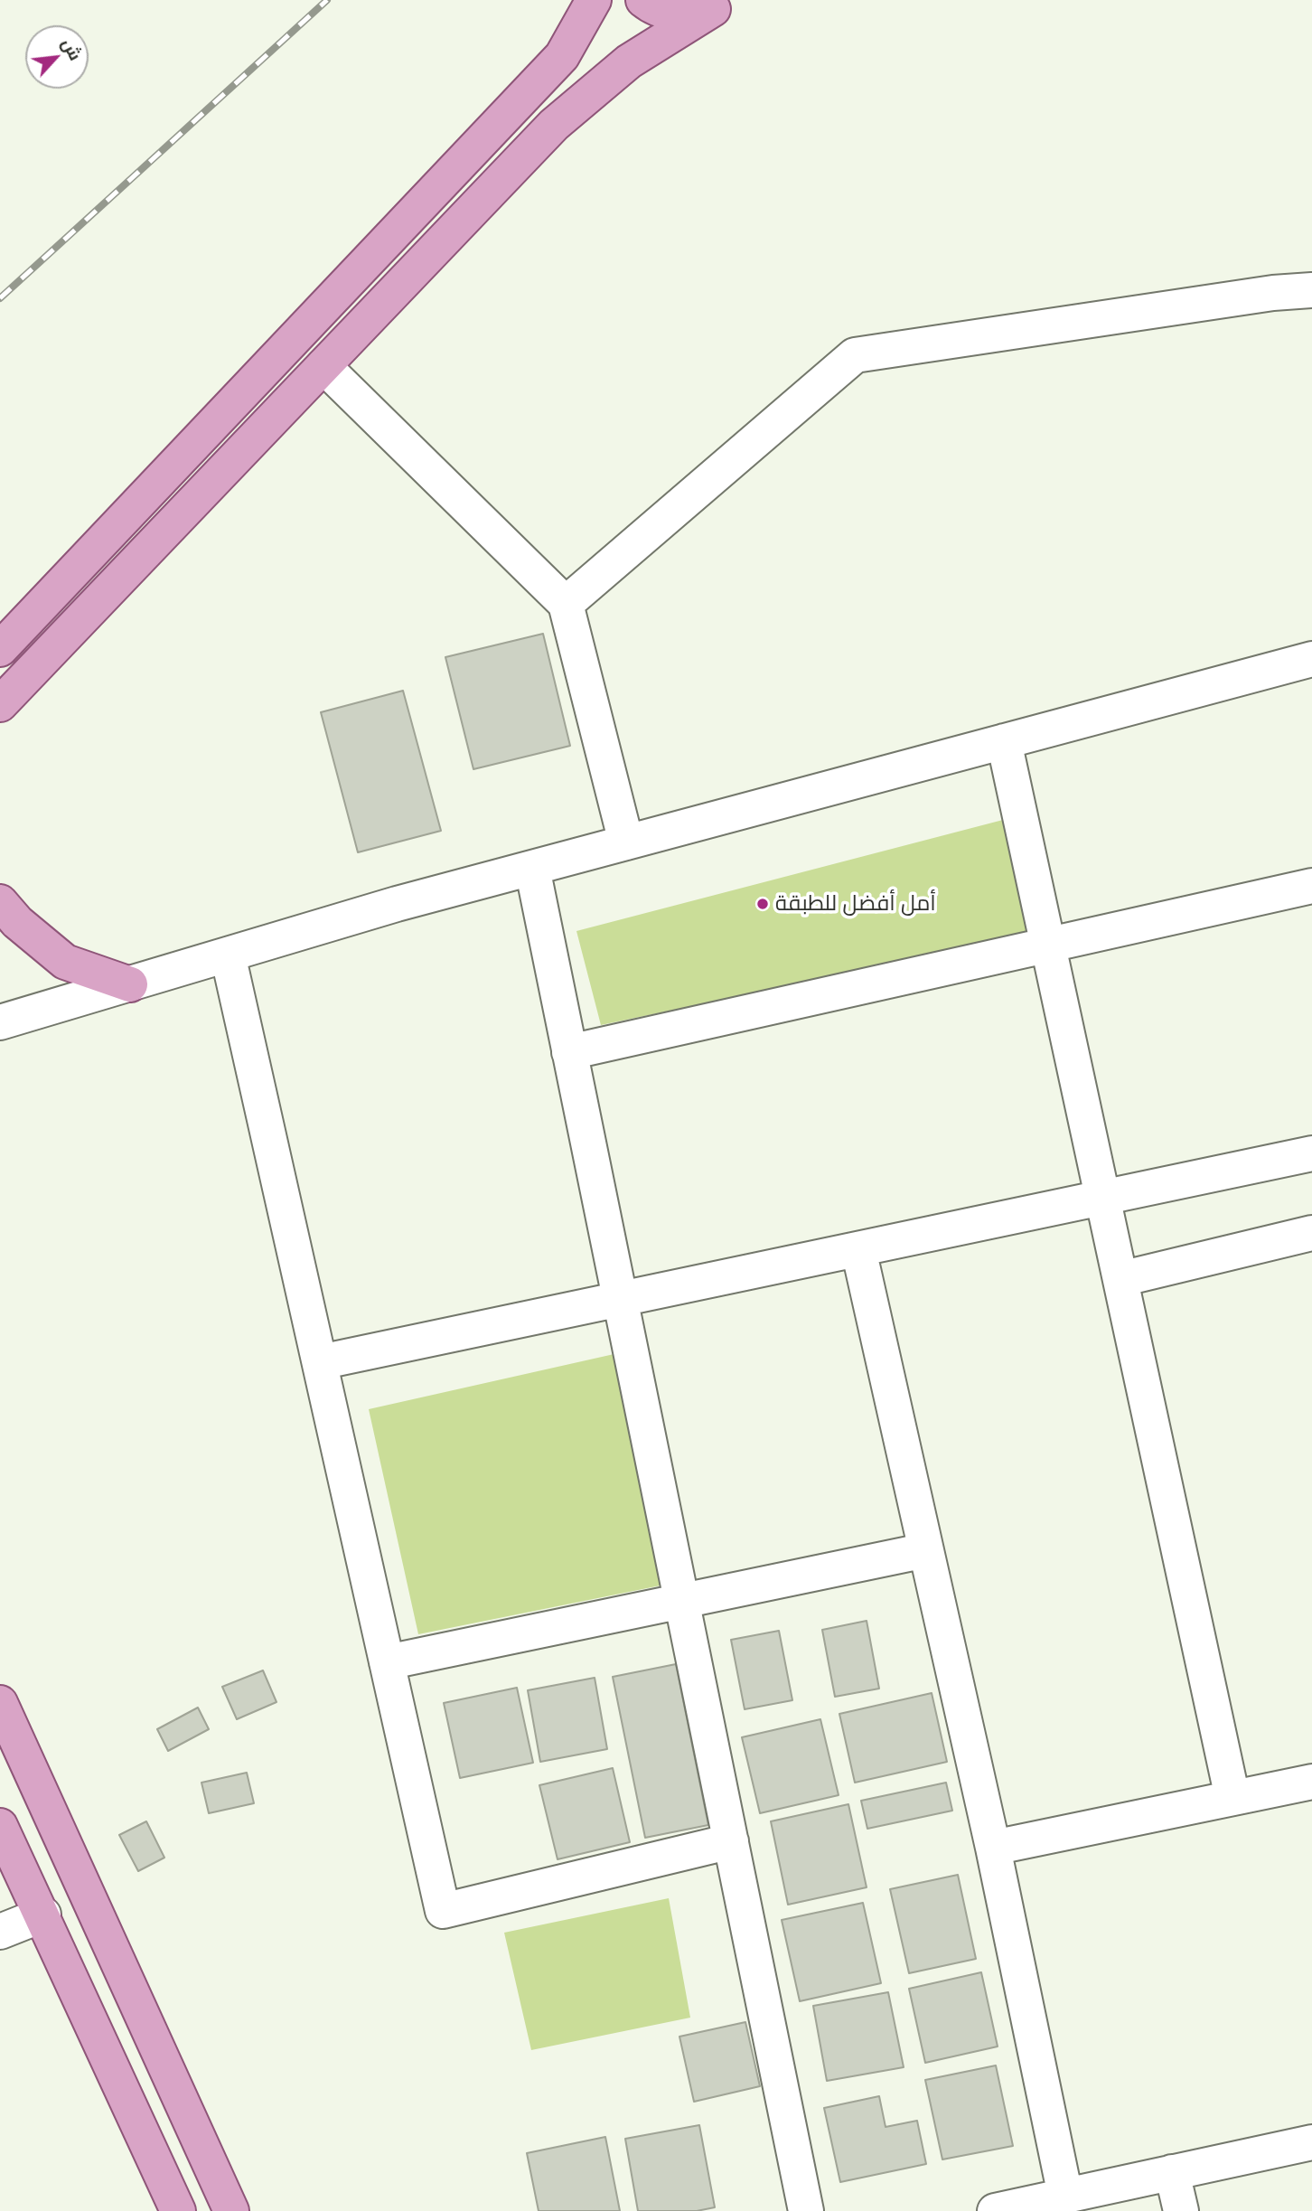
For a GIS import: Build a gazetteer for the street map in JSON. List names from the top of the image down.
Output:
{
  "places": ["أمل أفضل للطبقة"],
  "north": "top right"
}
